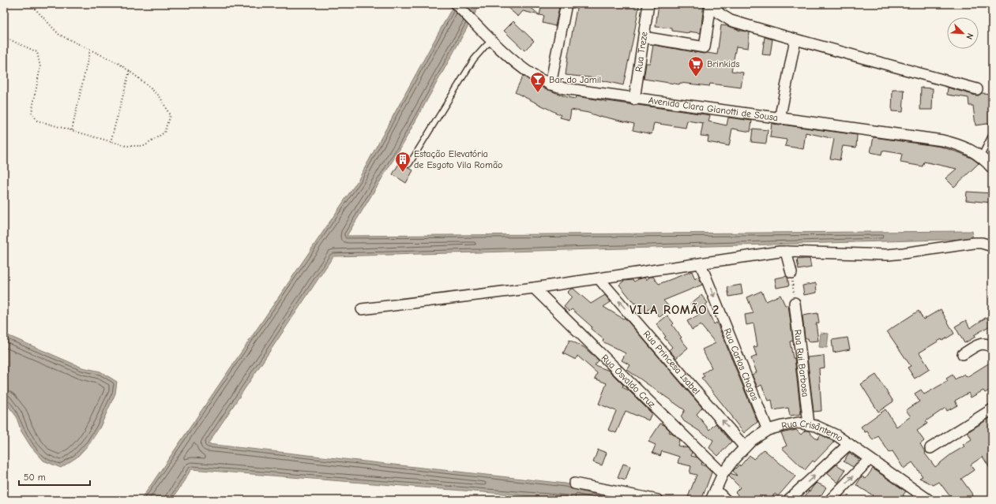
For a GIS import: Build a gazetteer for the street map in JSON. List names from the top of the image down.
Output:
{
  "streets": {
    "street": [
      "Rua Treze",
      "Avenida Clara Gianotti de Sousa",
      "Rua Princesa Isabel",
      "Rua Rui Barbosa",
      "Rua Carlos Chagas",
      "Rua Osvaldo Cruz",
      "Rua Crisântemo"
    ]
  },
  "crossings": [
    ["Rua Treze", "Avenida Clara Gianotti de Sousa"],
    ["Rua Princesa Isabel", "Rua Crisântemo"],
    ["Rua Rui Barbosa", "Rua Crisântemo"],
    ["Rua Carlos Chagas", "Rua Crisântemo"],
    ["Rua Osvaldo Cruz", "Rua Crisântemo"]
  ],
  "one_way": ["Rua Princesa Isabel", "Rua Carlos Chagas"],
  "districts": ["VILA ROMÃO 2"],
  "places": {
    "supermarket": ["Brinkids"],
    "bar": ["Bar do Jamil"],
    "building": ["Estação Elevatória de Esgoto Vila Romão"]
  },
  "scale_bar": "50 m",
  "north": "bottom right"
}
